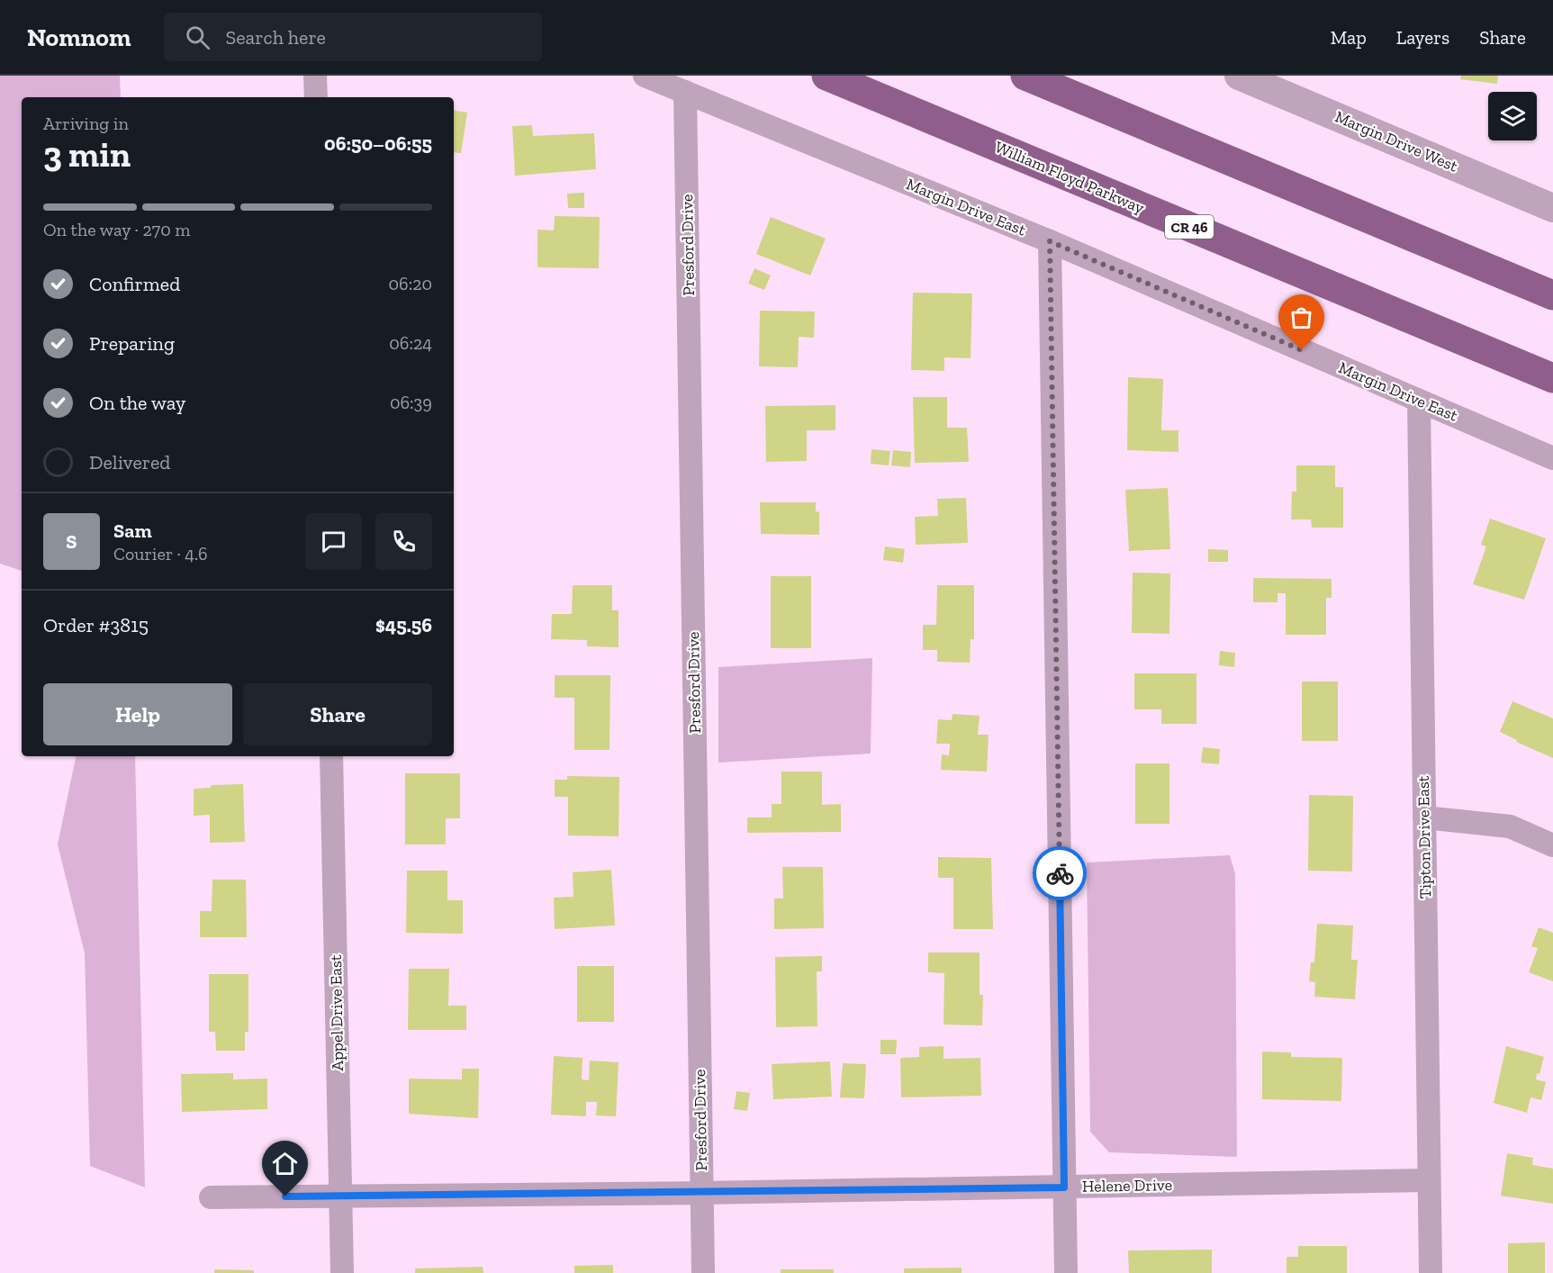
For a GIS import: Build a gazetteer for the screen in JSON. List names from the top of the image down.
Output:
{
  "streets": {
    "highway": ["William Floyd Parkway", "CR 46"],
    "street": [
      "Margin Drive West",
      "Margin Drive East",
      "Presford Drive",
      "Tipton Drive East",
      "Appel Drive East",
      "Helene Drive"
    ]
  },
  "crossings": [
    ["Margin Drive East", "Presford Drive"],
    ["Margin Drive East", "Tipton Drive East"],
    ["Presford Drive", "Helene Drive"],
    ["Tipton Drive East", "Helene Drive"],
    ["Appel Drive East", "Helene Drive"]
  ],
  "page": {
    "header": "Nomnom",
    "search": "Search here",
    "nav": ["Map", "Layers", "Share"],
    "heading": ["3 min", "Arriving in", "06:50–06:55"],
    "panel": [
      "Sam",
      "Courier · 4.6",
      "Order #3815",
      "$45.56"
    ],
    "bar": "On the way · 270 m",
    "list": [
      ["Confirmed", "06:20"],
      ["Preparing", "06:24"],
      ["On the way", "06:39"],
      "Delivered"
    ],
    "round": "S",
    "buttons": ["Help", "Share"]
  }
}
